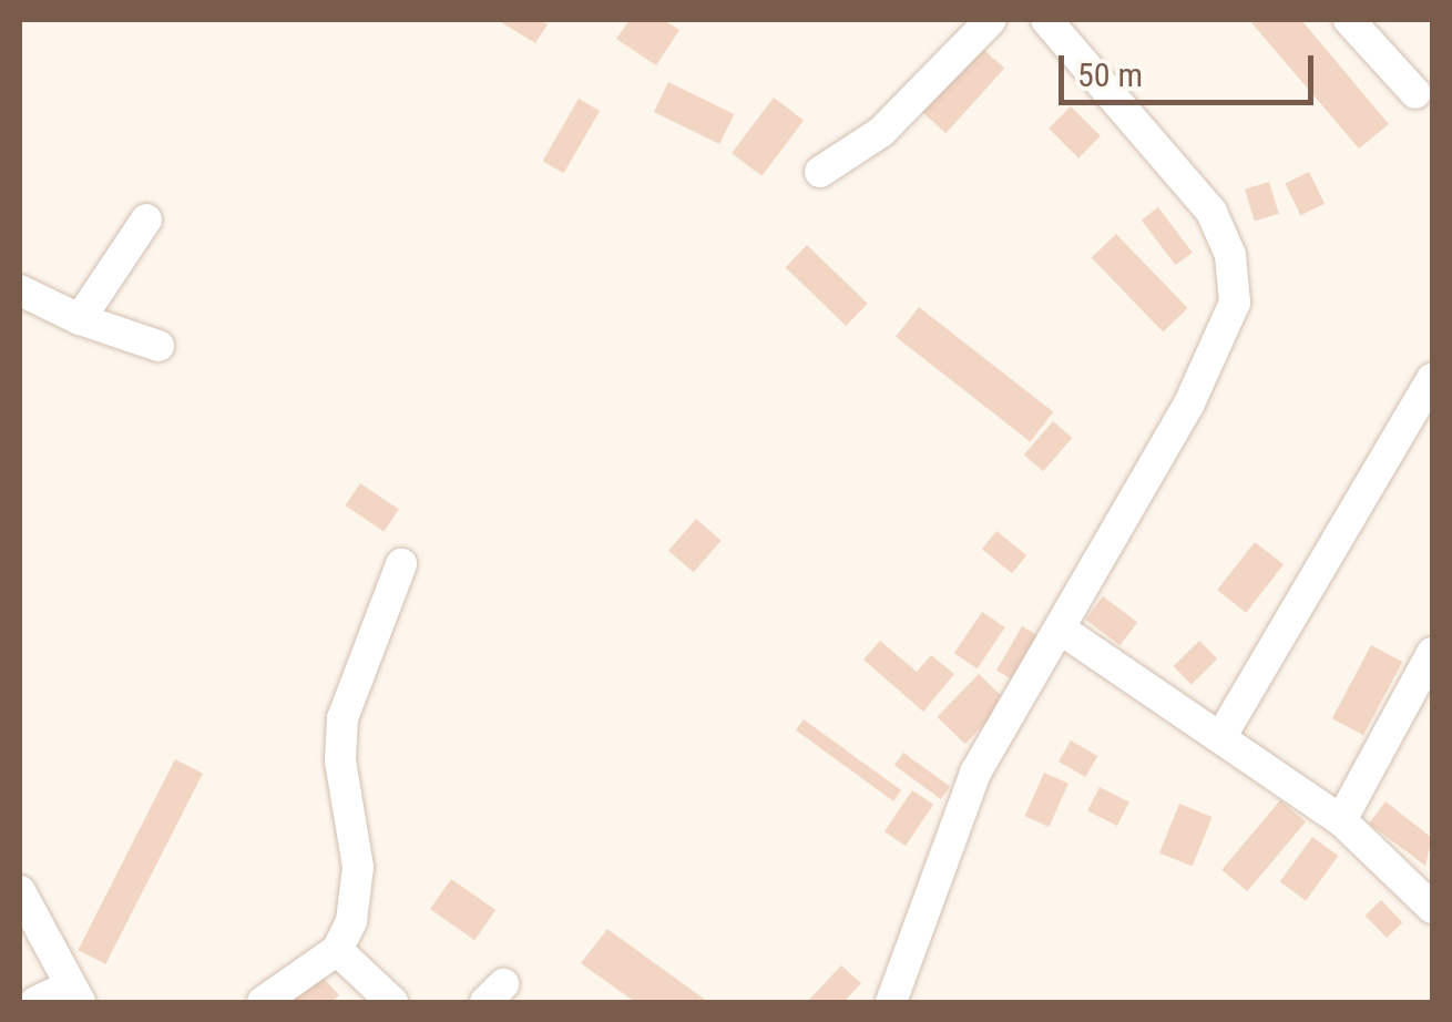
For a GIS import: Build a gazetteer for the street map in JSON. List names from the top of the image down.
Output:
{
  "scale_bar": "50 m"
}
